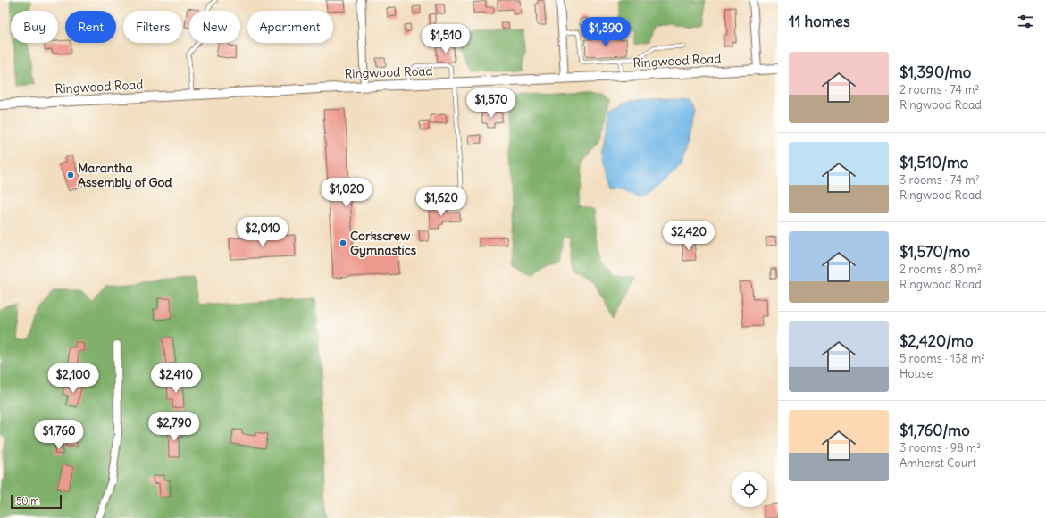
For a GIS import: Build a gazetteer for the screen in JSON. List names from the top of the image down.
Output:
{
  "streets": {
    "street": ["Ringwood Road"]
  },
  "places": ["Marantha Assembly of God", "Corkscrew Gymnastics"],
  "scale_bar": "50 m",
  "page": {
    "heading": "11 homes",
    "chip": [
      "Buy",
      "Rent",
      "Filters",
      "New",
      "Apartment"
    ],
    "price": [
      "$1,390",
      "$1,510",
      "$1,570",
      "$1,020",
      "$1,620",
      "$2,010",
      "$2,420",
      "$2,100",
      "$2,410",
      "$2,790",
      "$1,760"
    ],
    "list": [
      {
        "name": "$1,390/mo",
        "note": "2 rooms · 74 m² · Ringwood Road"
      },
      {
        "name": "$1,510/mo",
        "note": "3 rooms · 74 m² · Ringwood Road"
      },
      {
        "name": "$1,570/mo",
        "note": "2 rooms · 80 m² · Ringwood Road"
      },
      {
        "name": "$2,420/mo",
        "note": "5 rooms · 138 m² · House"
      },
      {
        "name": "$1,760/mo",
        "note": "3 rooms · 98 m² · Amherst Court"
      }
    ],
    "scale": "50 m"
  }
}
